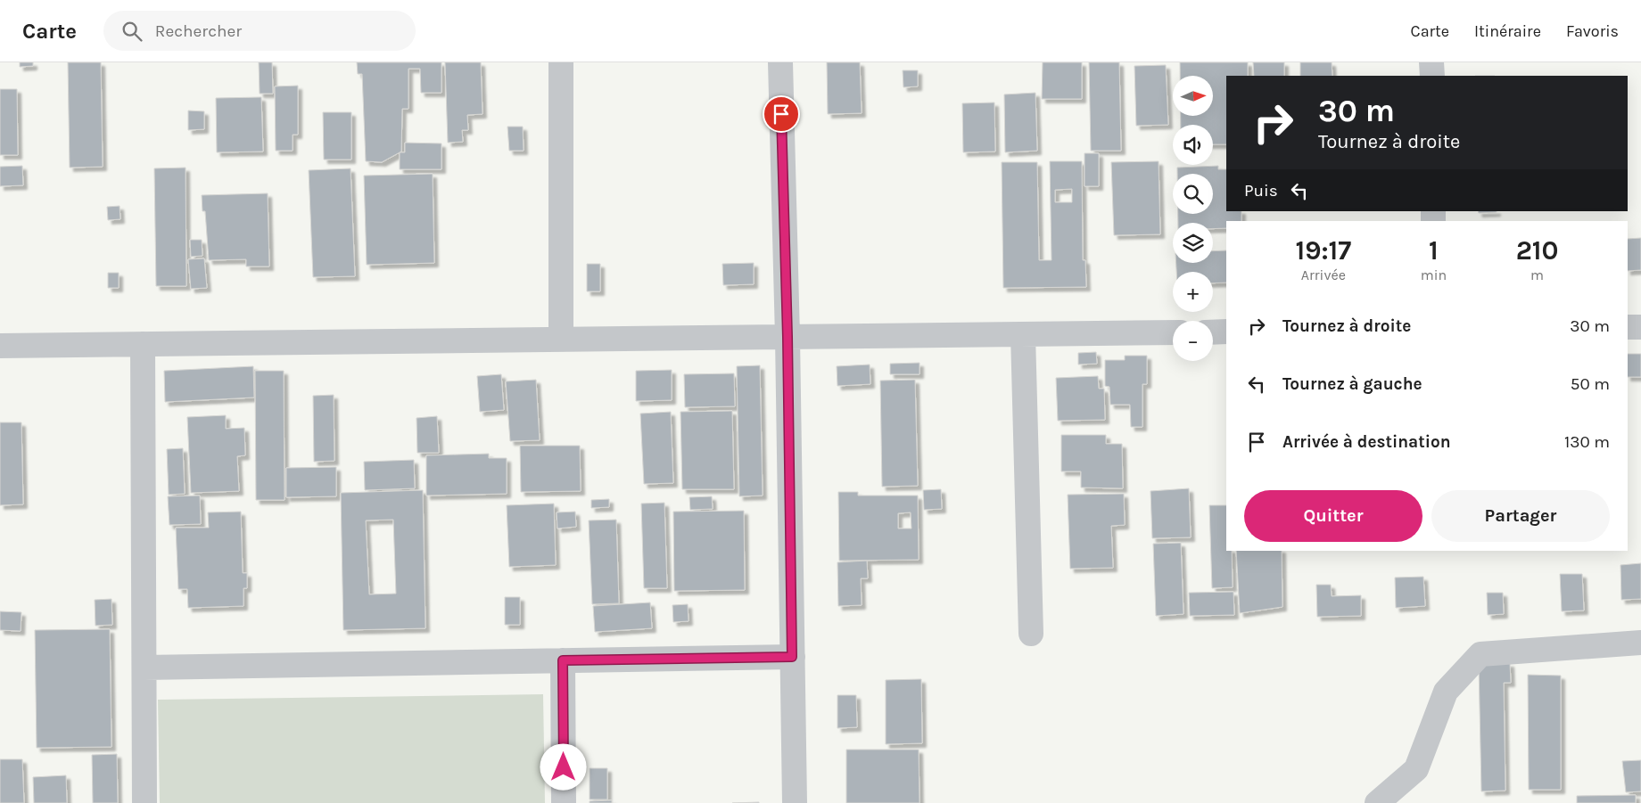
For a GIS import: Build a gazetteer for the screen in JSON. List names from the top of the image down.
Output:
{
  "north": "right",
  "page": {
    "header": "Carte",
    "search": "Rechercher",
    "nav": ["Carte", "Itinéraire", "Favoris"],
    "map_buttons": ["+", "−"],
    "turn": ["30 m", "Tournez à droite"],
    "then": "Puis",
    "eta": [
      "19:17",
      "Arrivée",
      "1",
      "min",
      "210",
      "m"
    ],
    "list": [
      {
        "name": "Tournez à droite",
        "value": "30 m"
      },
      {
        "name": "Tournez à gauche",
        "value": "50 m"
      },
      {
        "name": "Arrivée à destination",
        "value": "130 m"
      }
    ],
    "buttons": ["Quitter", "Partager"]
  }
}
